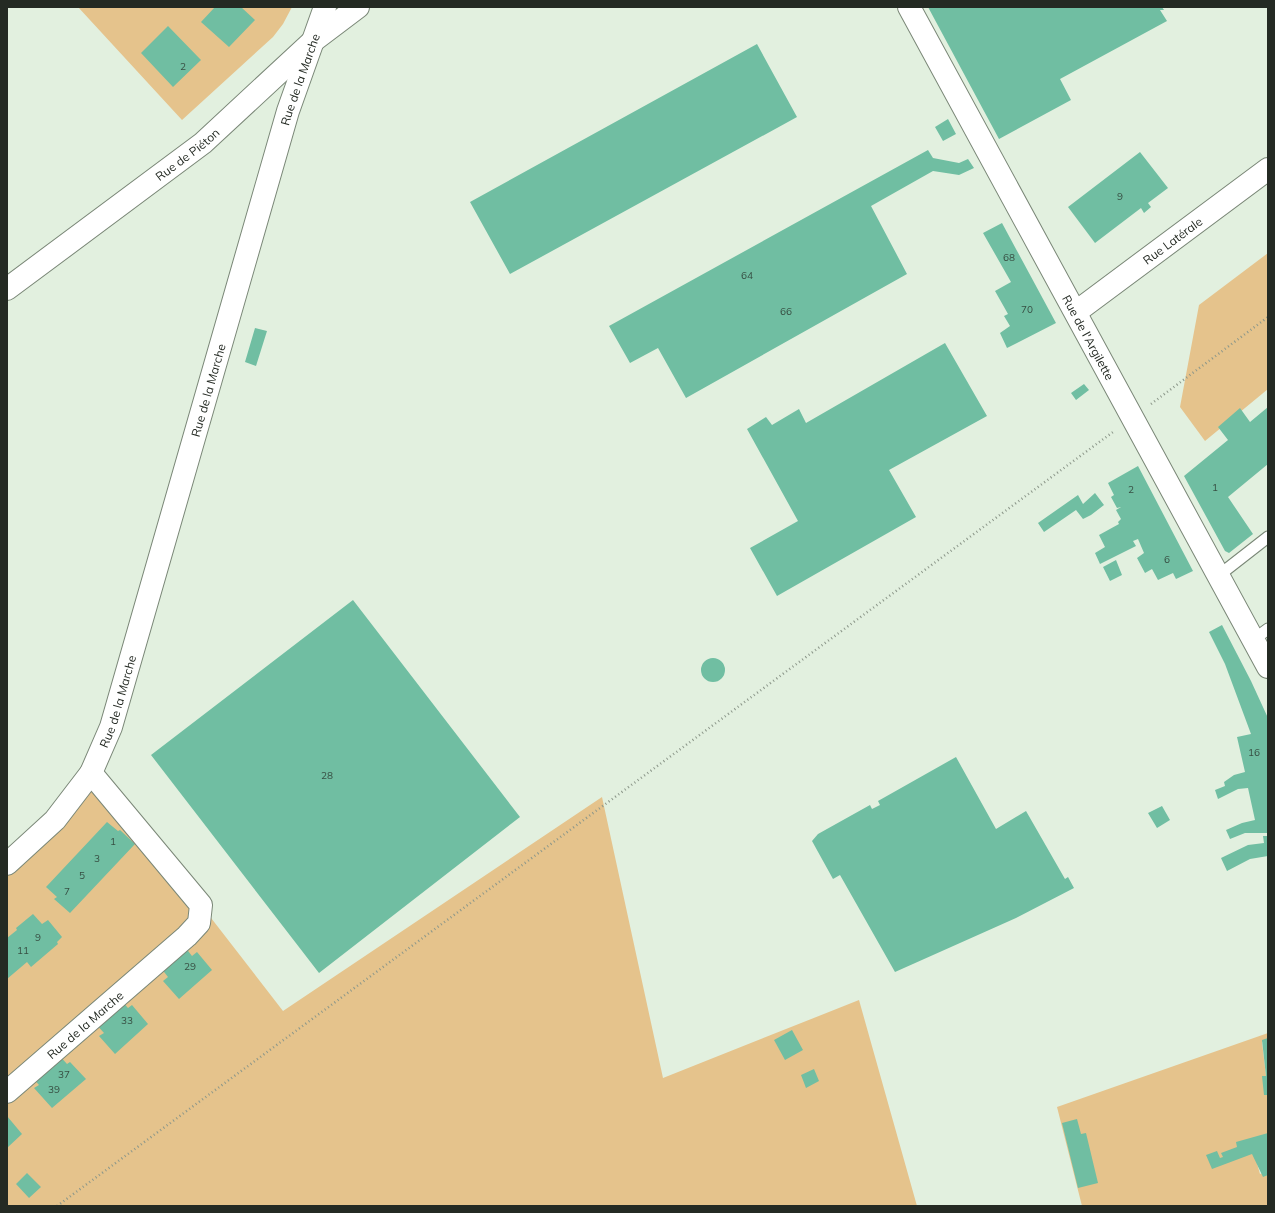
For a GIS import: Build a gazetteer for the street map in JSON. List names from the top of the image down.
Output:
{
  "streets": {
    "street": [
      "Rue de la Marche",
      "Rue de Piéton",
      "Rue Latérale",
      "Rue de l'Argilette"
    ]
  },
  "crossings": [
    ["Rue de la Marche", "Rue de Piéton"],
    ["Rue Latérale", "Rue de l'Argilette"]
  ],
  "house_numbers": [
    "2",
    "9",
    "68",
    "64",
    "70",
    "66",
    "1",
    "2",
    "6",
    "16",
    "28",
    "1",
    "3",
    "5",
    "7",
    "9",
    "11",
    "29",
    "33",
    "37",
    "39"
  ]
}
